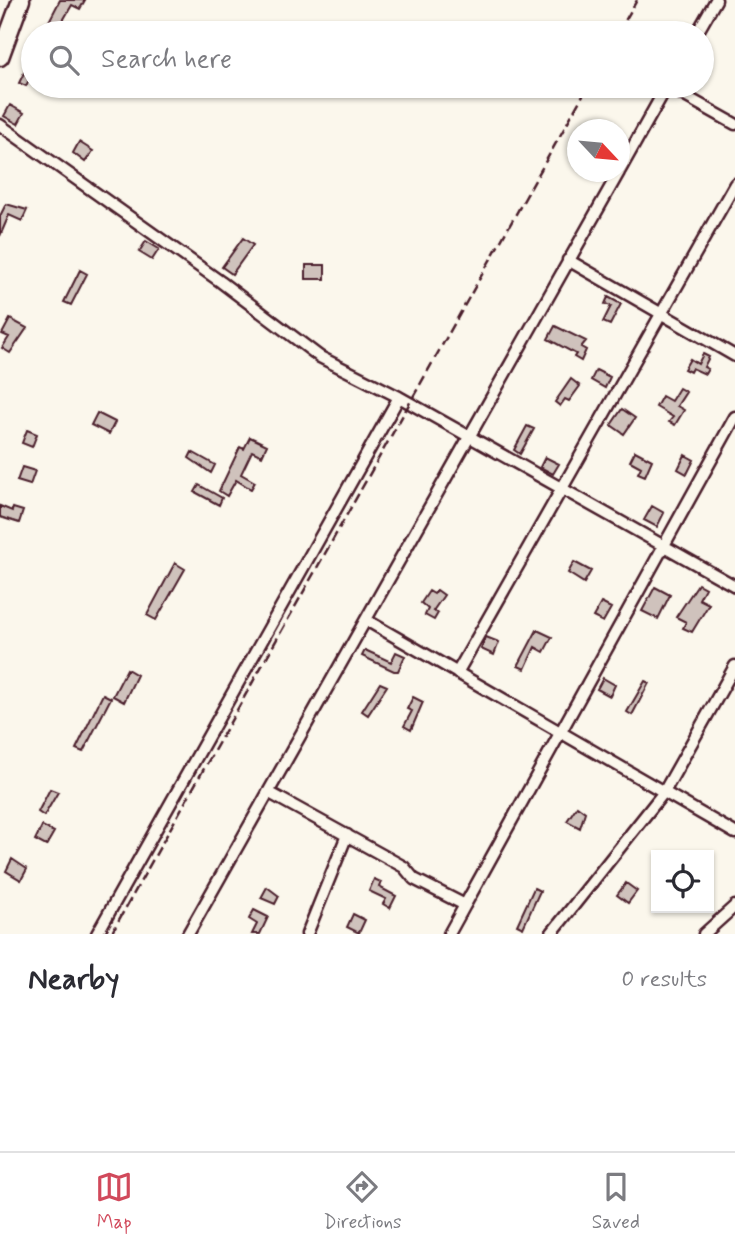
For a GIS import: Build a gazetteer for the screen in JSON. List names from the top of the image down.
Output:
{
  "north": "bottom right",
  "page": {
    "search": "Search here",
    "heading": ["Nearby", "0 results"],
    "nav": ["Map", "Directions", "Saved"]
  }
}
